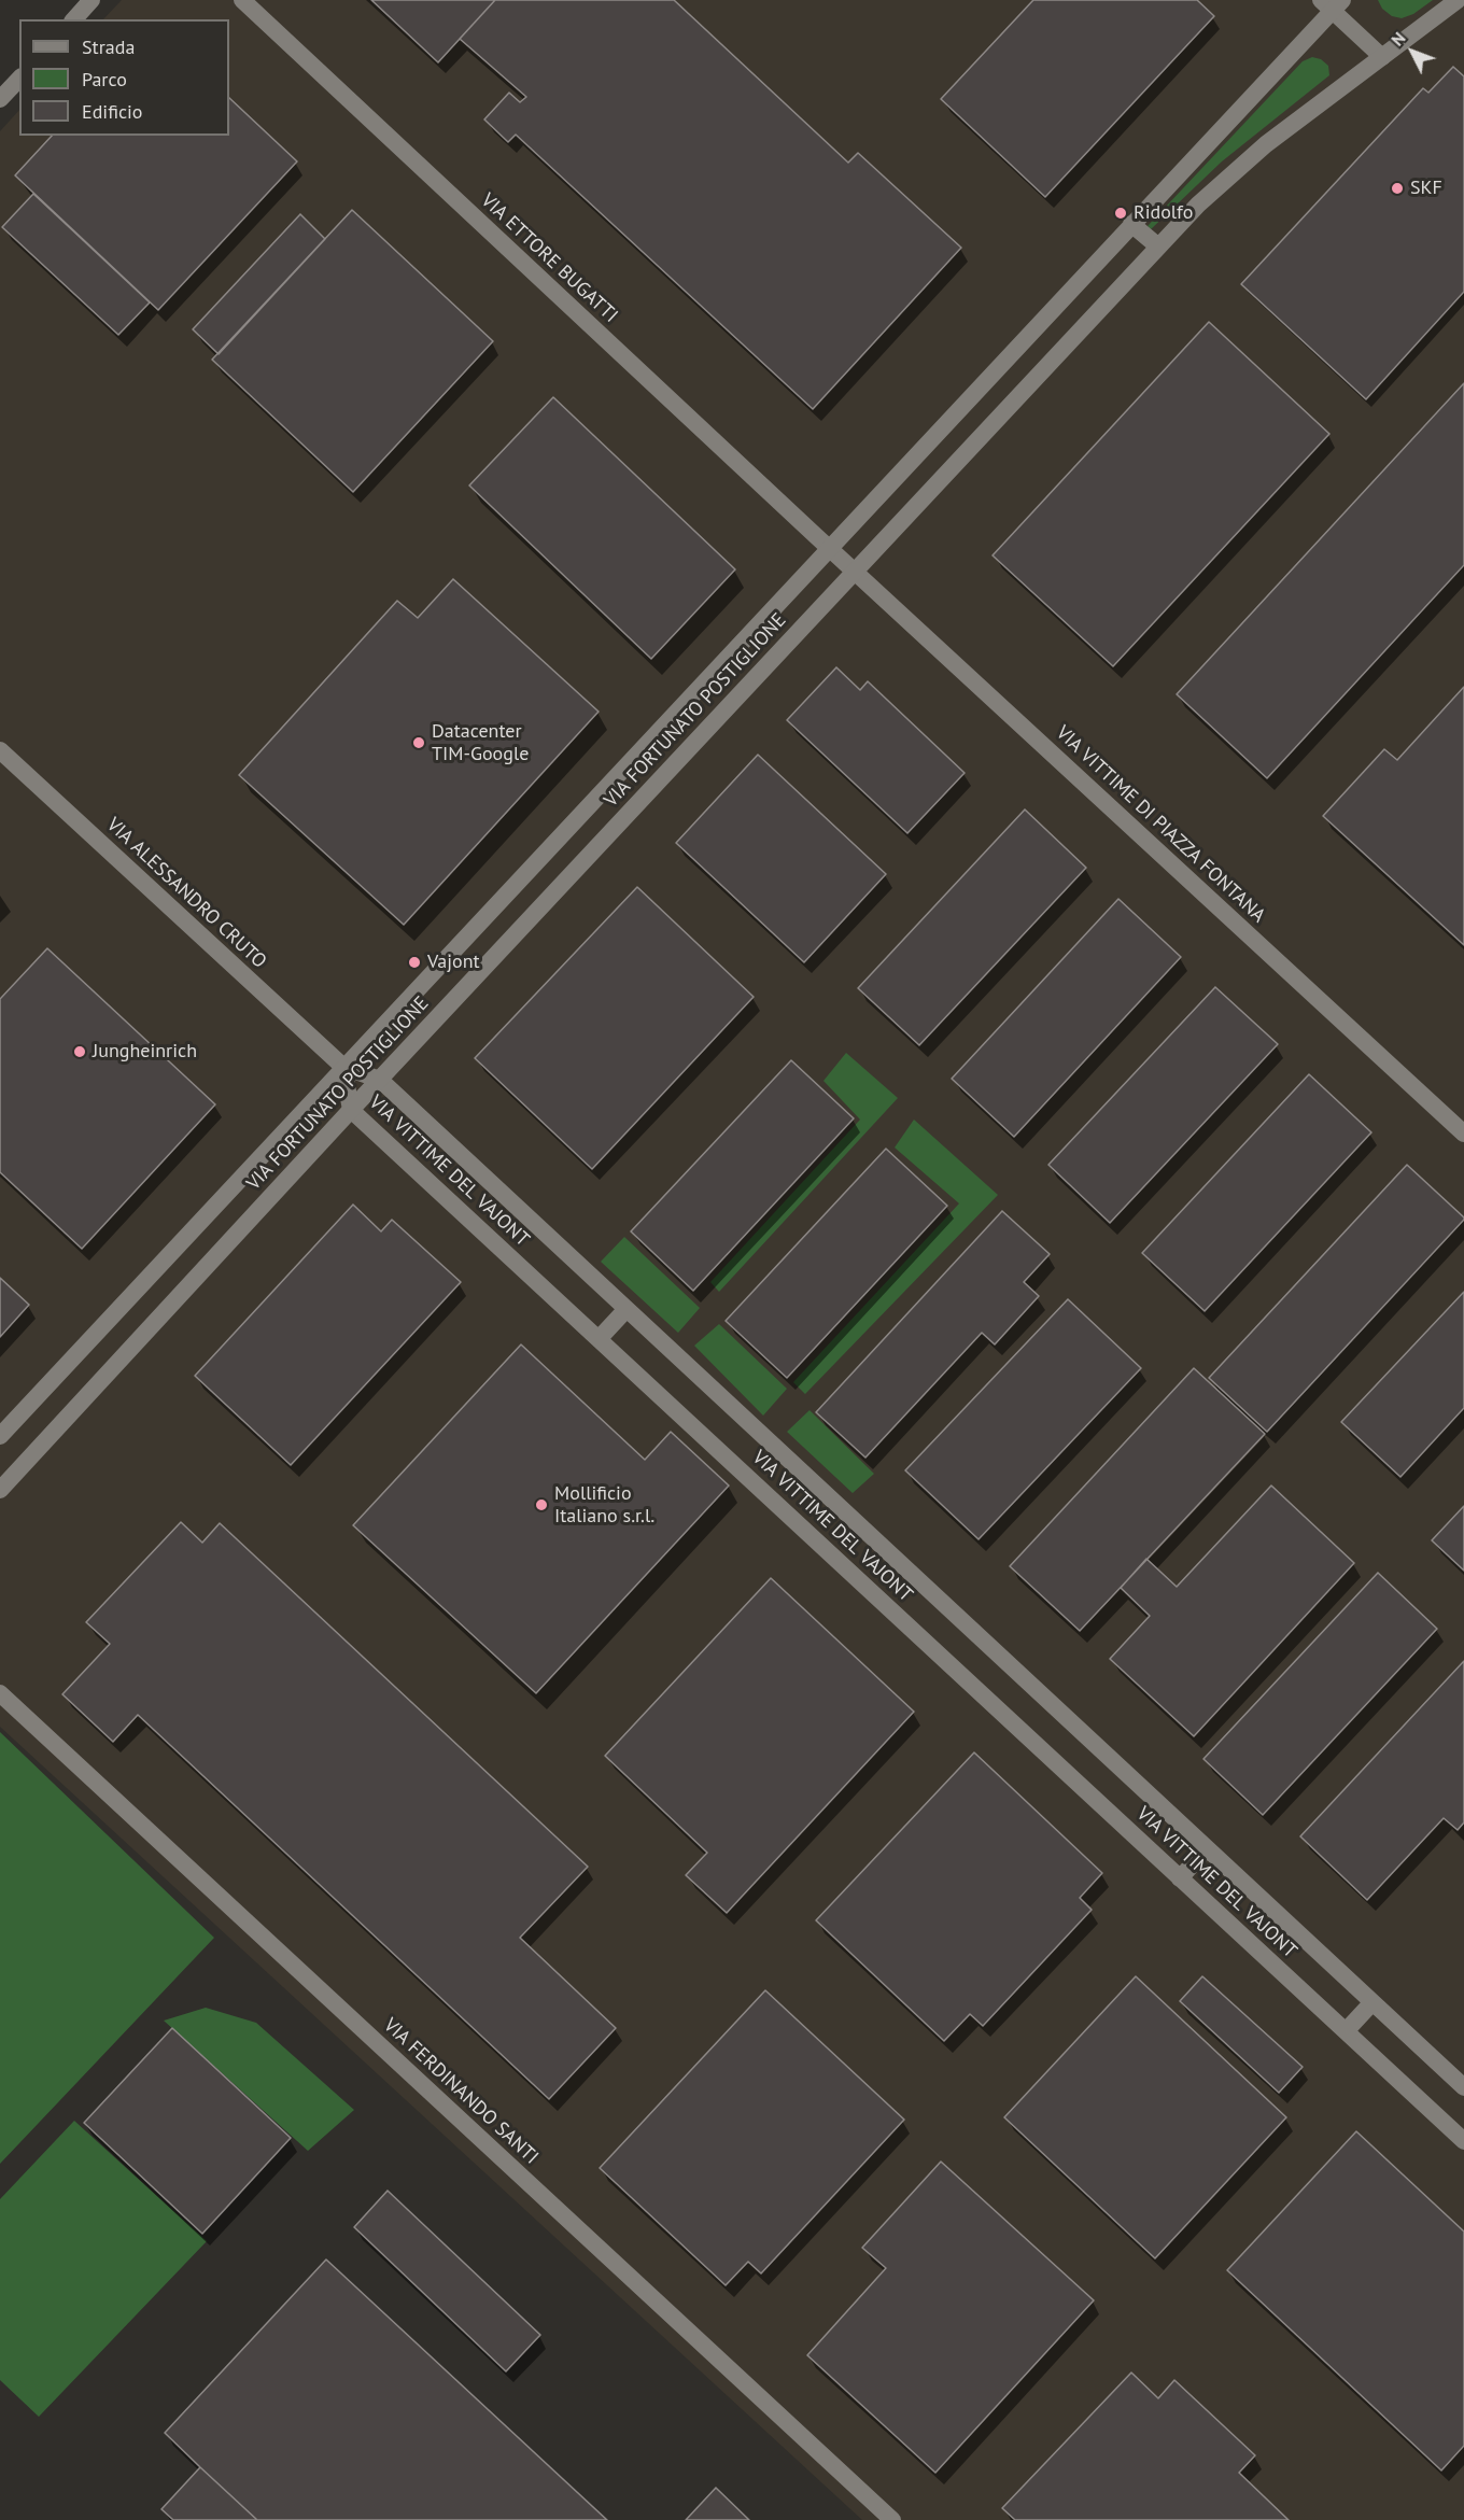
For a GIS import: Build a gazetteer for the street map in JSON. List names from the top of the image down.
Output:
{
  "streets": {
    "street": [
      "VIA ETTORE BUGATTI",
      "VIA FORTUNATO POSTIGLIONE",
      "VIA VITTIME DI PIAZZA FONTANA",
      "VIA ALESSANDRO CRUTO",
      "VIA VITTIME DEL VAJONT",
      "VIA FERDINANDO SANTI"
    ]
  },
  "crossings": [
    ["VIA ETTORE BUGATTI", "VIA FORTUNATO POSTIGLIONE"],
    ["VIA ETTORE BUGATTI", "VIA VITTIME DI PIAZZA FONTANA"],
    ["VIA FORTUNATO POSTIGLIONE", "VIA VITTIME DI PIAZZA FONTANA"],
    ["VIA FORTUNATO POSTIGLIONE", "VIA ALESSANDRO CRUTO"],
    ["VIA FORTUNATO POSTIGLIONE", "VIA VITTIME DEL VAJONT"],
    ["VIA ALESSANDRO CRUTO", "VIA VITTIME DEL VAJONT"]
  ],
  "places": [
    "SKF",
    "Ridolfo",
    "Datacenter TIM-Google",
    "Vajont",
    "Jungheinrich",
    "Mollificio Italiano s.r.l."
  ],
  "legend": ["Strada", "Parco", "Edificio"],
  "north": "top left"
}
